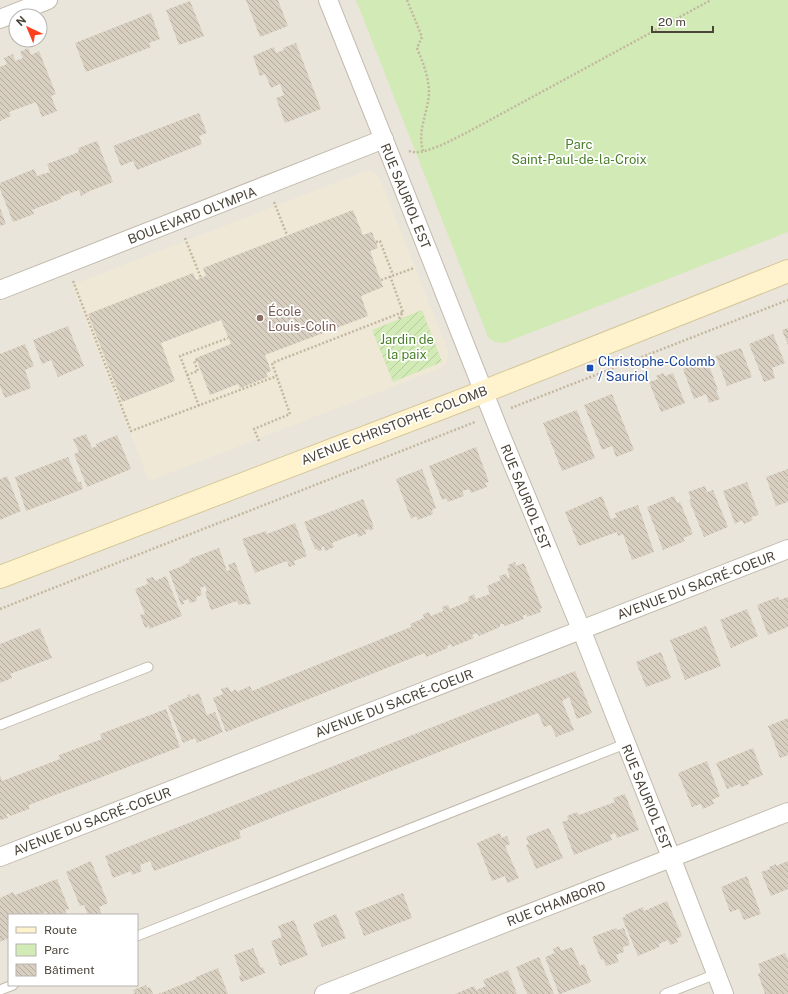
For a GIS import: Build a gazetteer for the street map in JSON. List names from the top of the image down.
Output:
{
  "streets": {
    "main road": ["AVENUE CHRISTOPHE-COLOMB"],
    "street": [
      "RUE SAURIOL EST",
      "BOULEVARD OLYMPIA",
      "AVENUE DU SACRÉ-COEUR",
      "RUE CHAMBORD"
    ]
  },
  "crossings": [
    ["RUE SAURIOL EST", "BOULEVARD OLYMPIA"],
    ["RUE SAURIOL EST", "AVENUE CHRISTOPHE-COLOMB"],
    ["RUE SAURIOL EST", "AVENUE DU SACRÉ-COEUR"],
    ["RUE SAURIOL EST", "RUE CHAMBORD"]
  ],
  "parks": ["Parc Saint-Paul-de-la-Croix", "Jardin de la paix"],
  "places": {
    "other": ["École Louis-Colin"],
    "transit": ["Christophe-Colomb / Sauriol"]
  },
  "legend": ["Route", "Parc", "Bâtiment"],
  "scale_bar": "20 m",
  "north": "top left"
}
